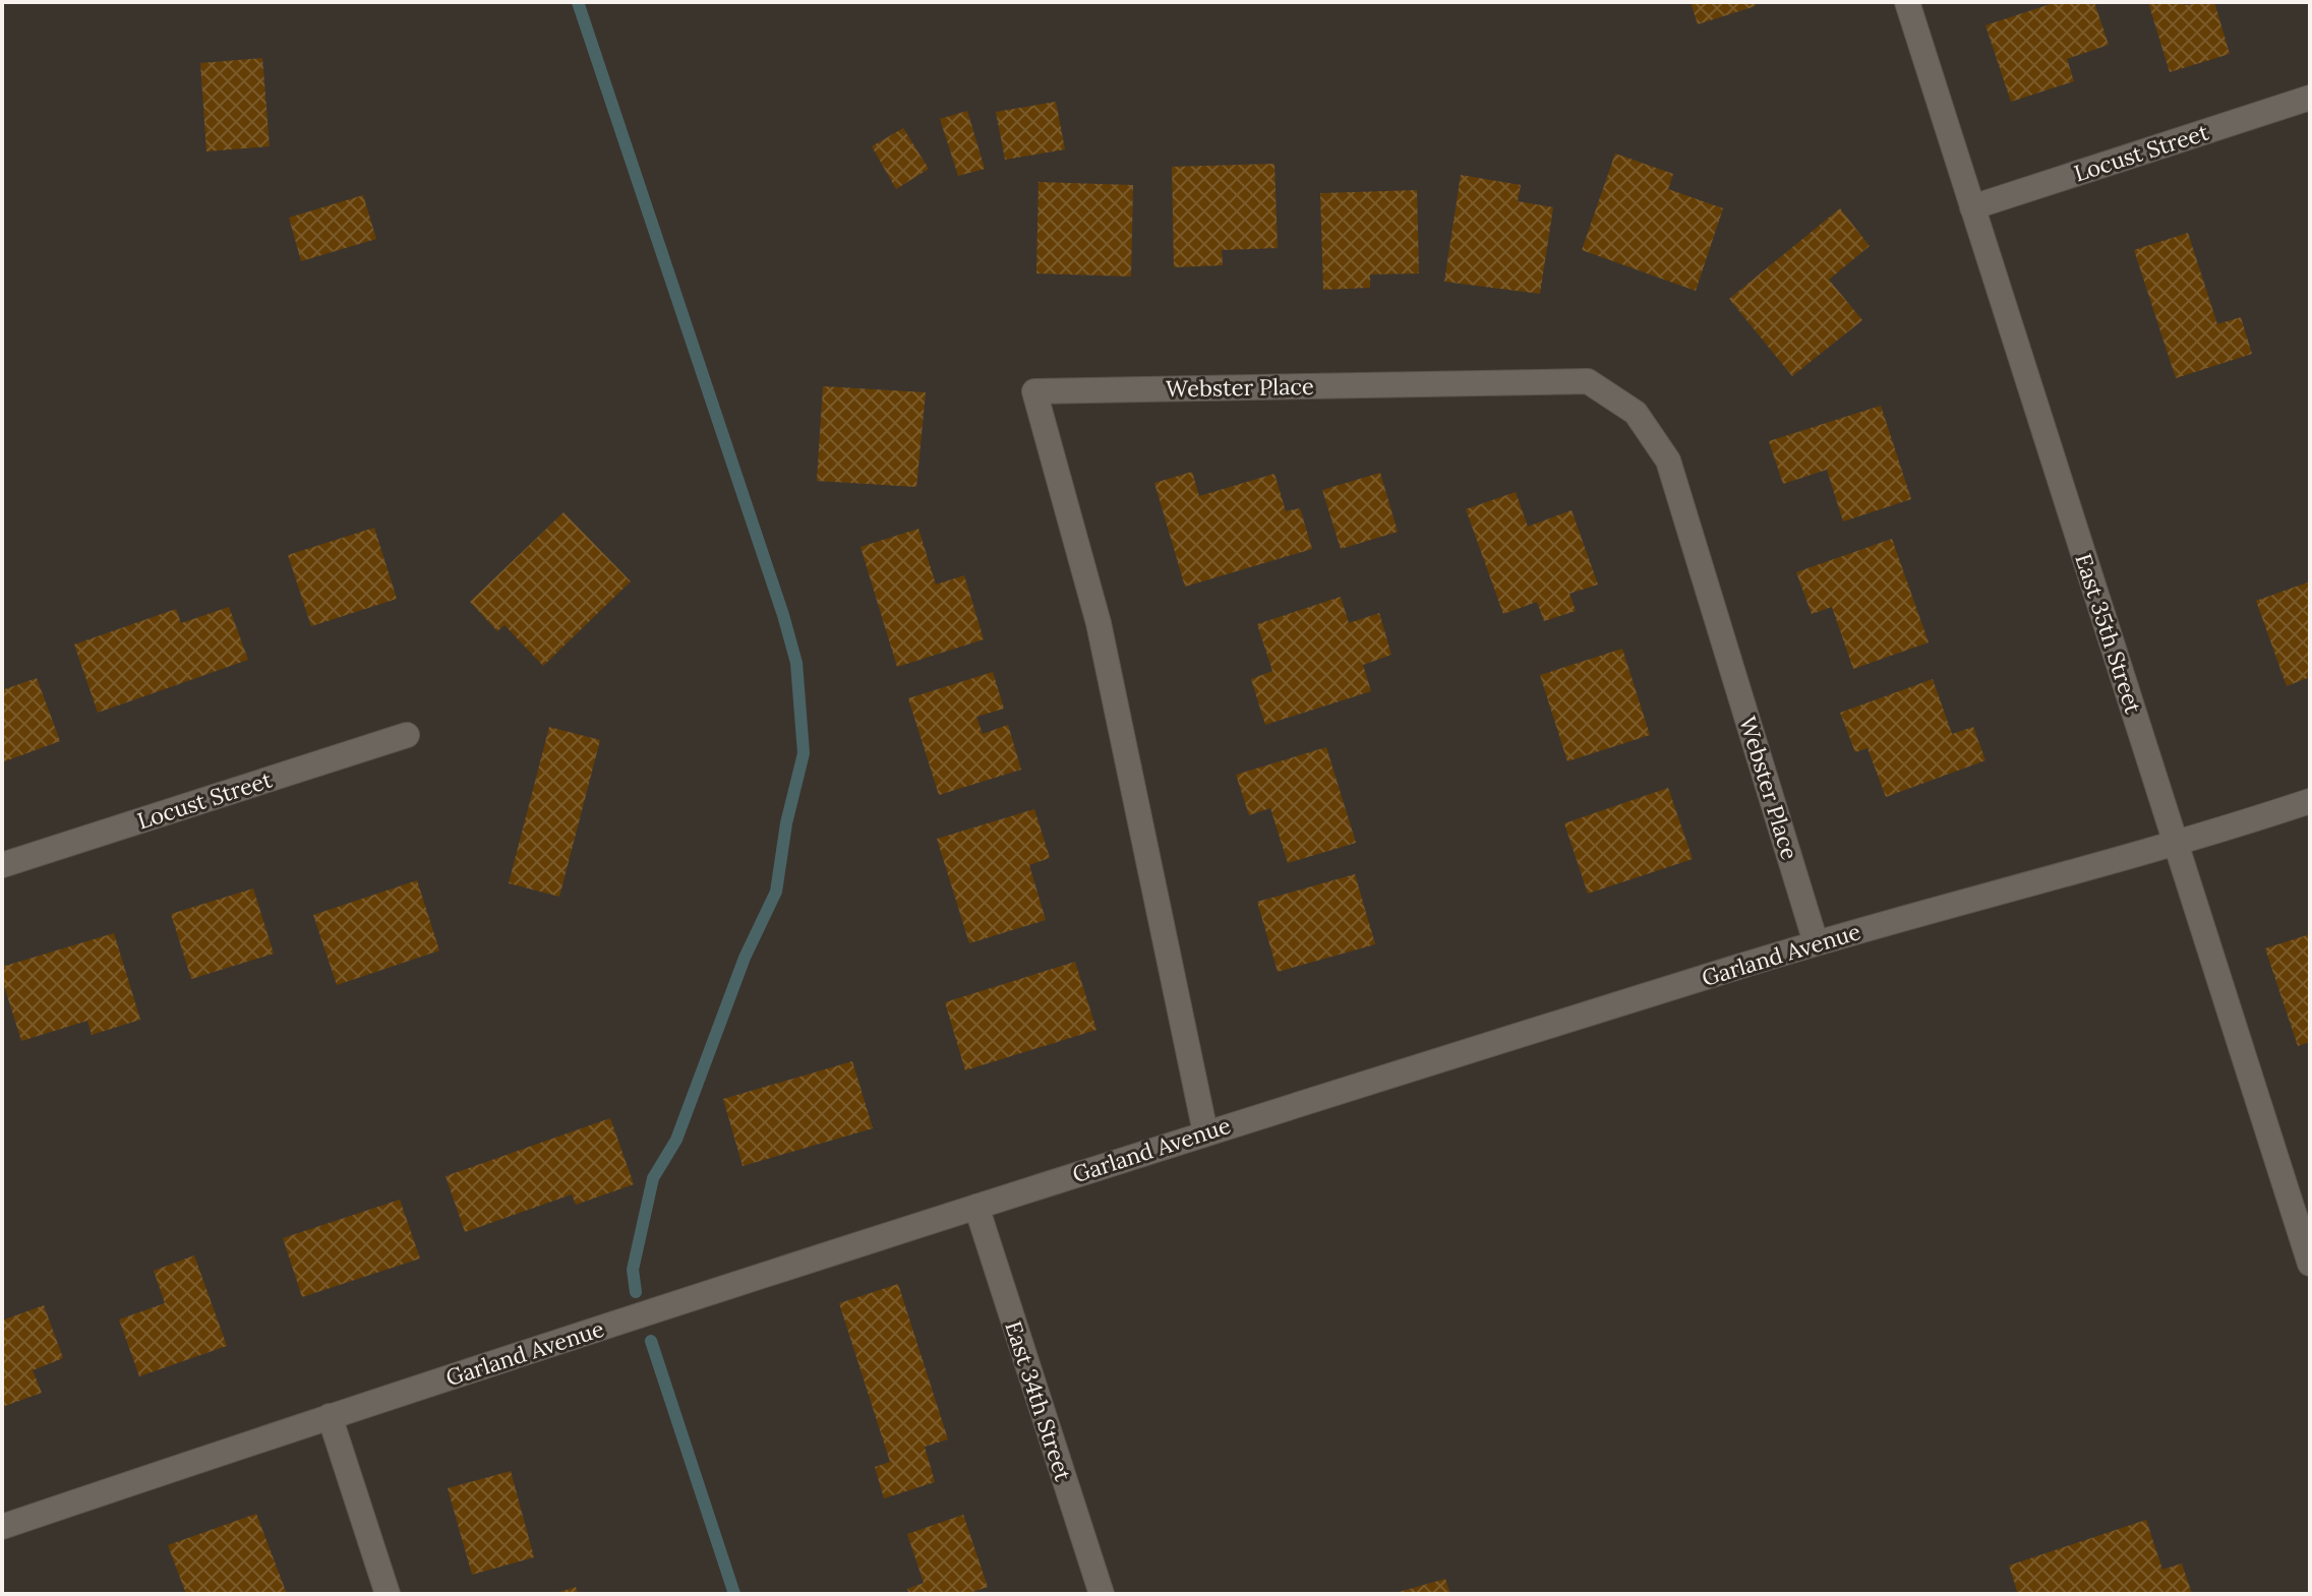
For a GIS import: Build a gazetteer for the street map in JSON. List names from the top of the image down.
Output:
{
  "streets": {
    "street": [
      "Locust Street",
      "Webster Place",
      "East 35th Street",
      "Garland Avenue",
      "East 34th Street"
    ]
  },
  "crossings": [
    ["Locust Street", "East 35th Street"],
    ["Webster Place", "Garland Avenue"],
    ["East 35th Street", "Garland Avenue"],
    ["Garland Avenue", "East 34th Street"]
  ]
}
